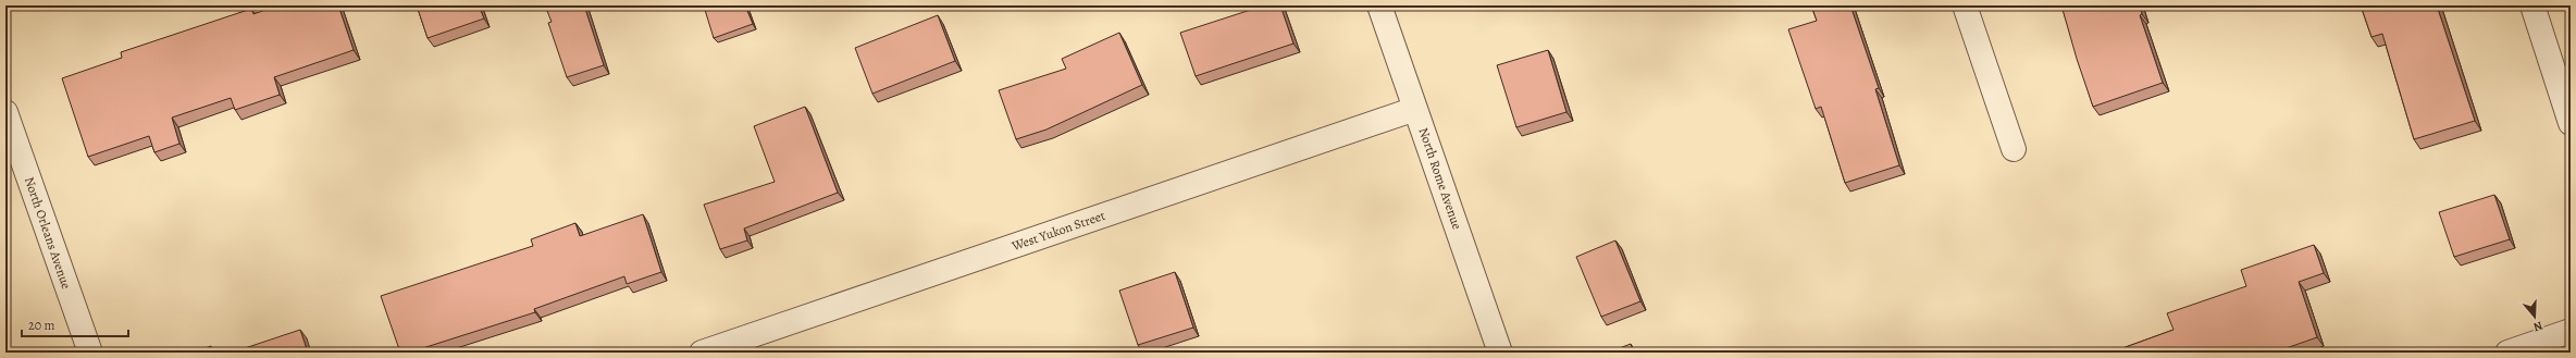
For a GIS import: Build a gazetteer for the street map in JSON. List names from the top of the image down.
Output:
{
  "streets": {
    "street": ["North Rome Avenue", "West Yukon Street", "North Orleans Avenue"]
  },
  "crossings": [
    ["North Rome Avenue", "West Yukon Street"]
  ],
  "scale_bar": "20 m",
  "north": "bottom"
}
